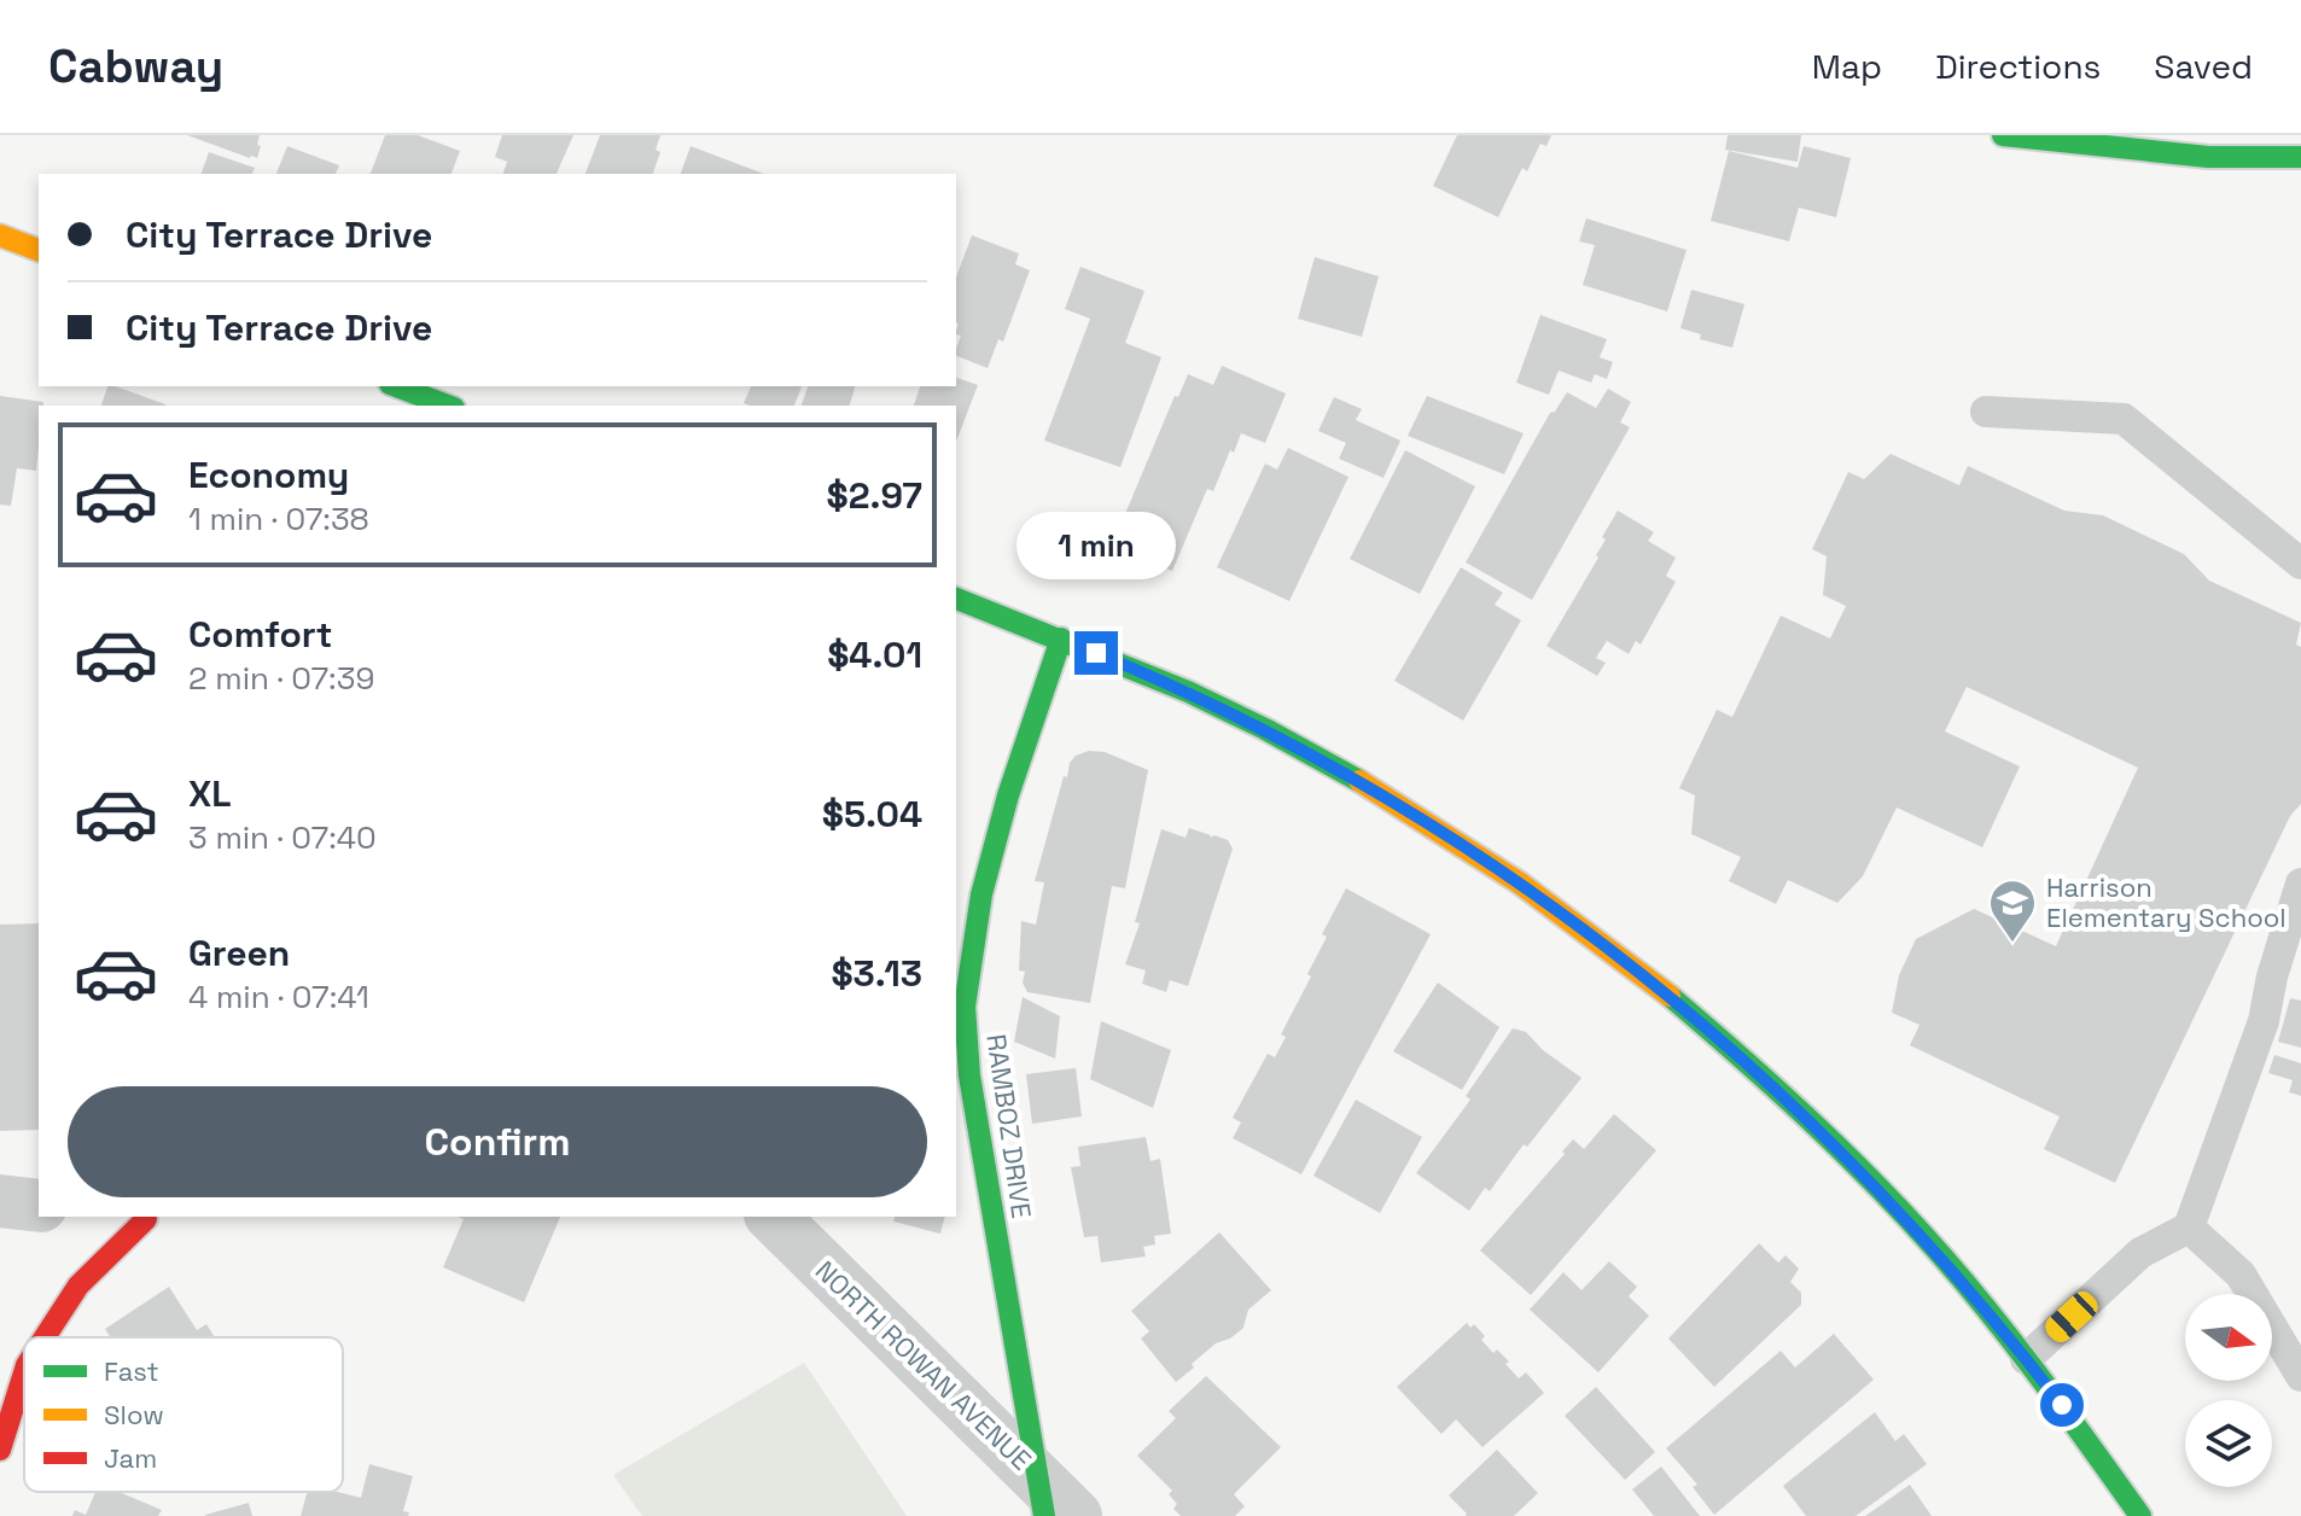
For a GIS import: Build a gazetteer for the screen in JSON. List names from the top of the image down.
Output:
{
  "streets": {
    "street": ["RAMBOZ DRIVE", "NORTH ROWAN AVENUE"]
  },
  "crossings": [
    ["RAMBOZ DRIVE", "NORTH ROWAN AVENUE"]
  ],
  "places": {
    "school or university": ["Harrison Elementary School"]
  },
  "legend": ["Fast", "Slow", "Jam"],
  "north": "right",
  "page": {
    "header": "Cabway",
    "nav": ["Map", "Directions", "Saved"],
    "banner": ["City Terrace Drive", "City Terrace Drive"],
    "list": [
      {
        "name": "Economy",
        "note": "1 min · 07:38",
        "value": "$2.97"
      },
      {
        "name": "Comfort",
        "note": "2 min · 07:39",
        "value": "$4.01"
      },
      {
        "name": "XL",
        "note": "3 min · 07:40",
        "value": "$5.04"
      },
      {
        "name": "Green",
        "note": "4 min · 07:41",
        "value": "$3.13"
      }
    ],
    "bubble": "1 min",
    "buttons": "Confirm"
  }
}
